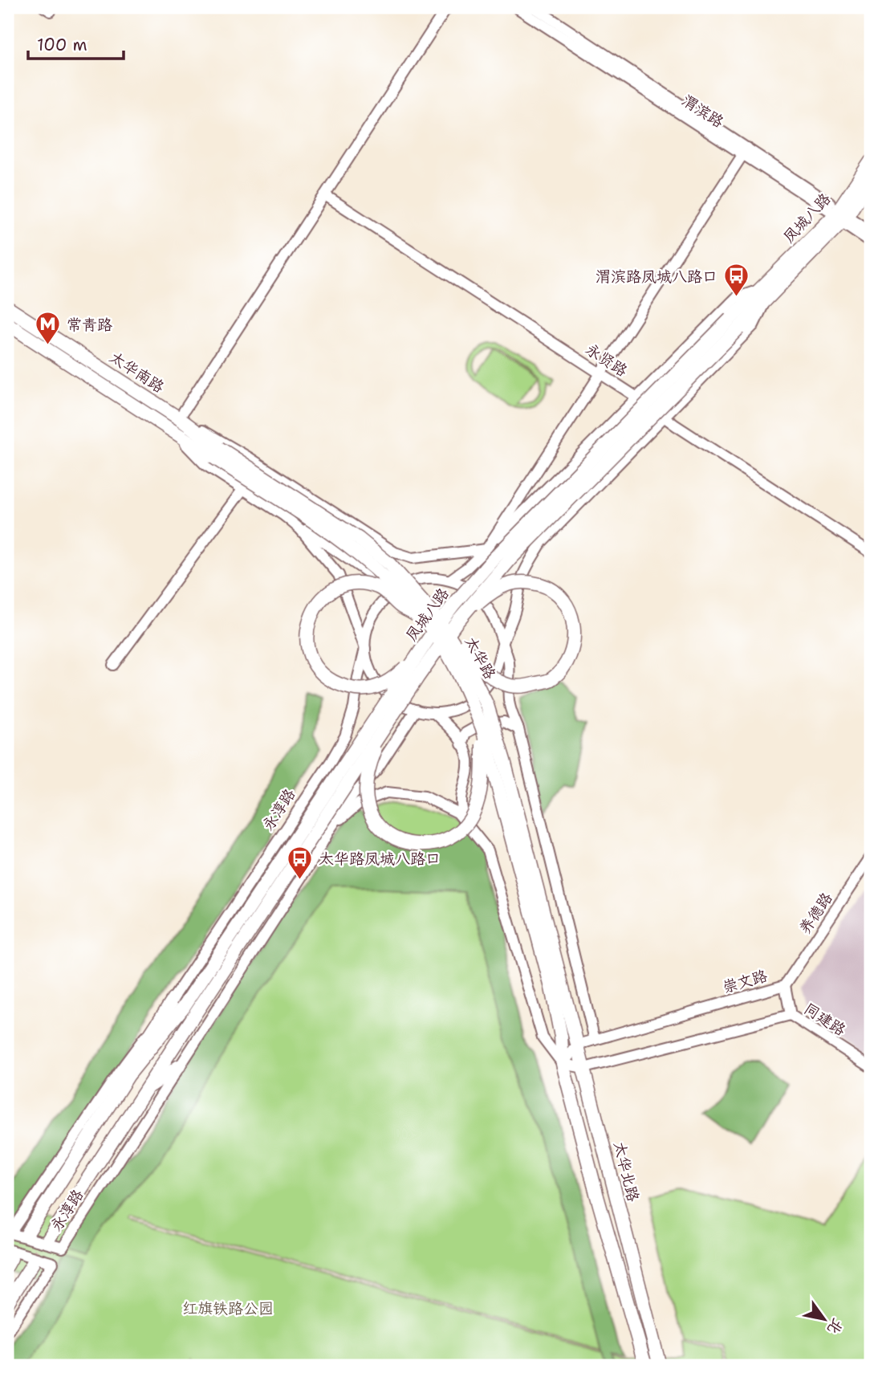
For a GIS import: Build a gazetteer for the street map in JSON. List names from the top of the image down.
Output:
{
  "streets": {
    "main road": [
      "凤城八路",
      "太华南路",
      "太华路",
      "永淳路",
      "太华北路"
    ],
    "street": [
      "渭滨路",
      "永贤路",
      "养德路",
      "崇文路",
      "同建路"
    ]
  },
  "crossings": [
    ["渭滨路", "凤城八路"],
    ["凤城八路", "永贤路"],
    ["凤城八路", "永淳路"],
    ["太华南路", "太华路"],
    ["太华路", "太华北路"],
    ["养德路", "崇文路"],
    ["崇文路", "同建路"],
    ["崇文路", "太华北路"]
  ],
  "parks": ["红旗铁路公园"],
  "places": {
    "bus stop": ["渭滨路凤城八路口", "太华路凤城八路口"],
    "metro station": ["常青路"]
  },
  "scale_bar": "100 m",
  "north": "bottom right"
}
